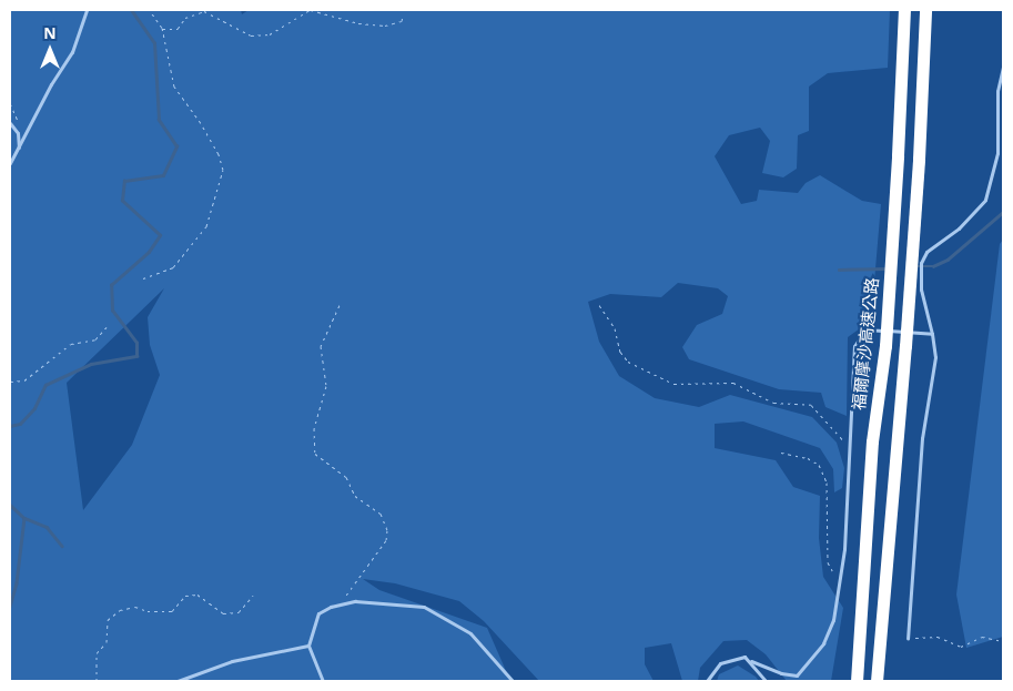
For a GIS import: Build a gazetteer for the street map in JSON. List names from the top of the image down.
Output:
{
  "streets": {
    "highway": ["福爾摩沙高速公路"]
  },
  "north": "top"
}
